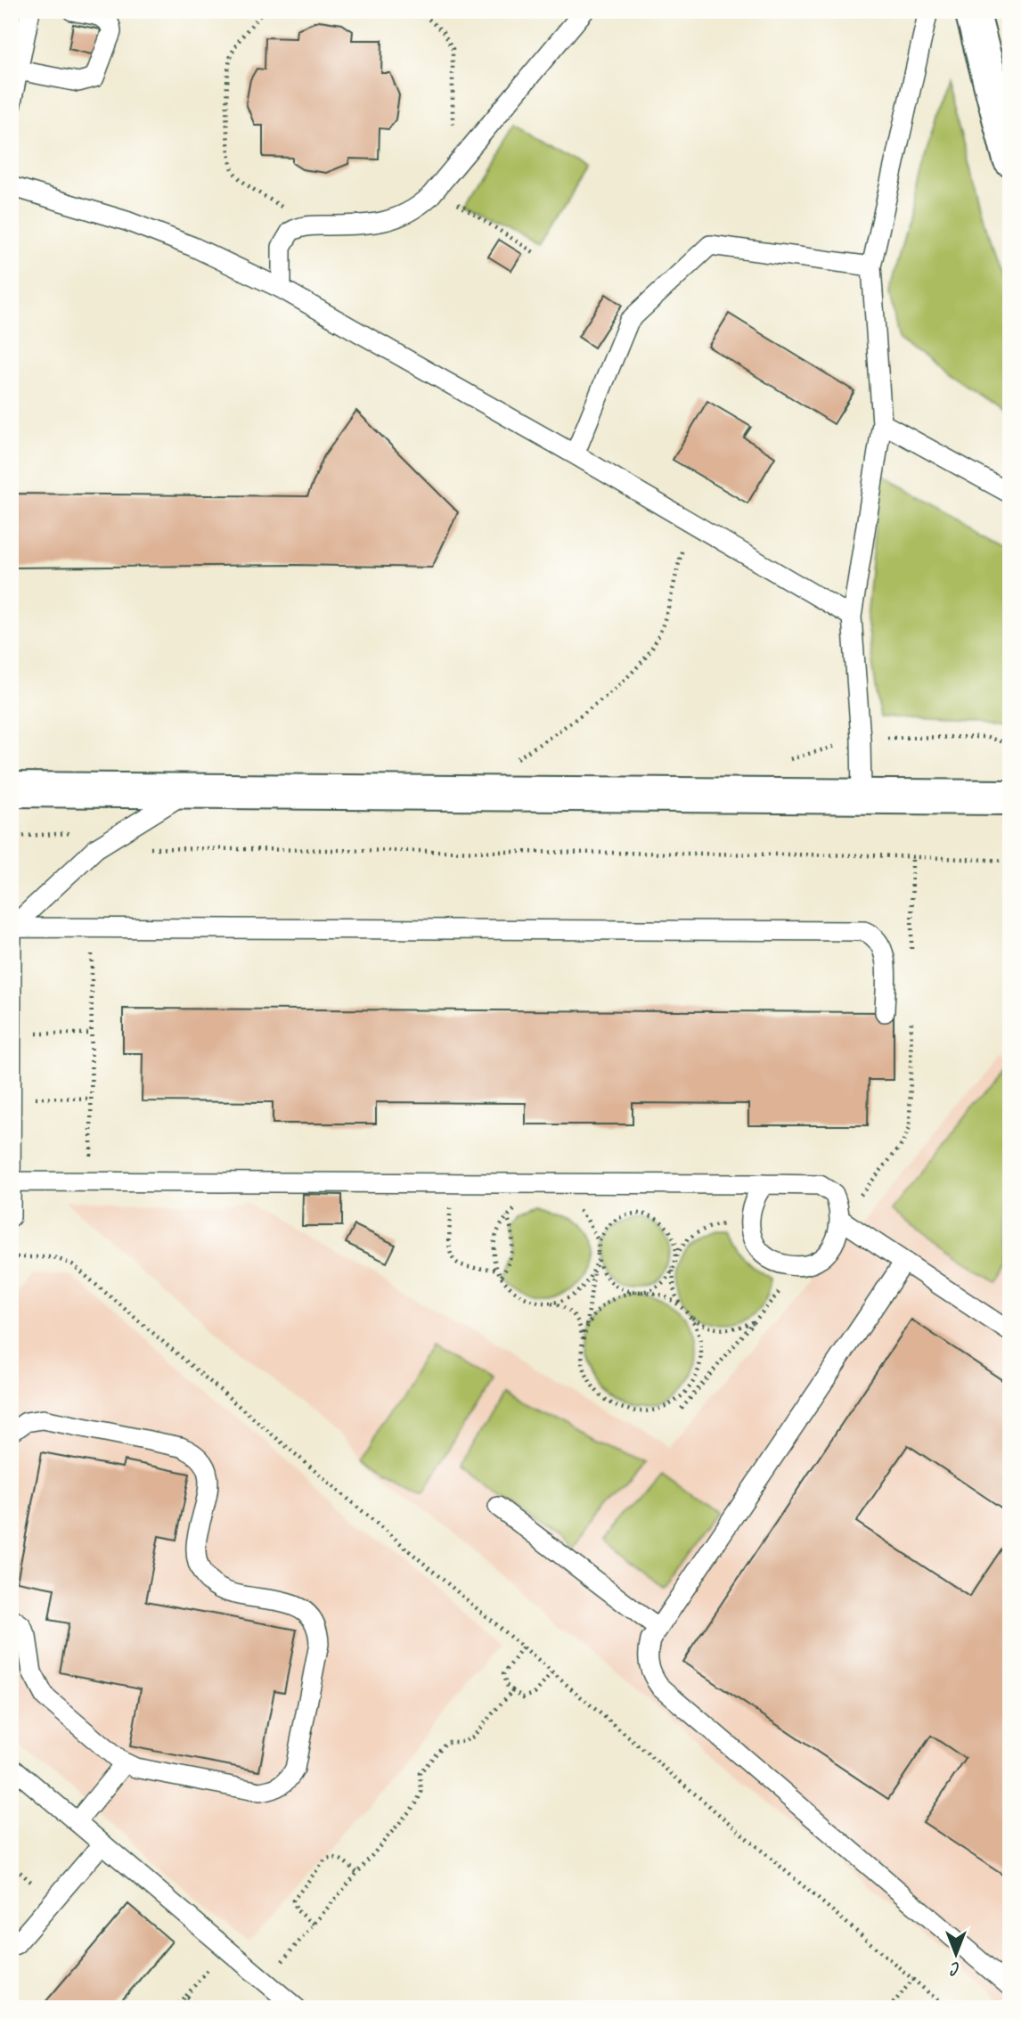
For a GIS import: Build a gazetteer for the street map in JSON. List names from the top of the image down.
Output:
{
  "north": "bottom"
}
